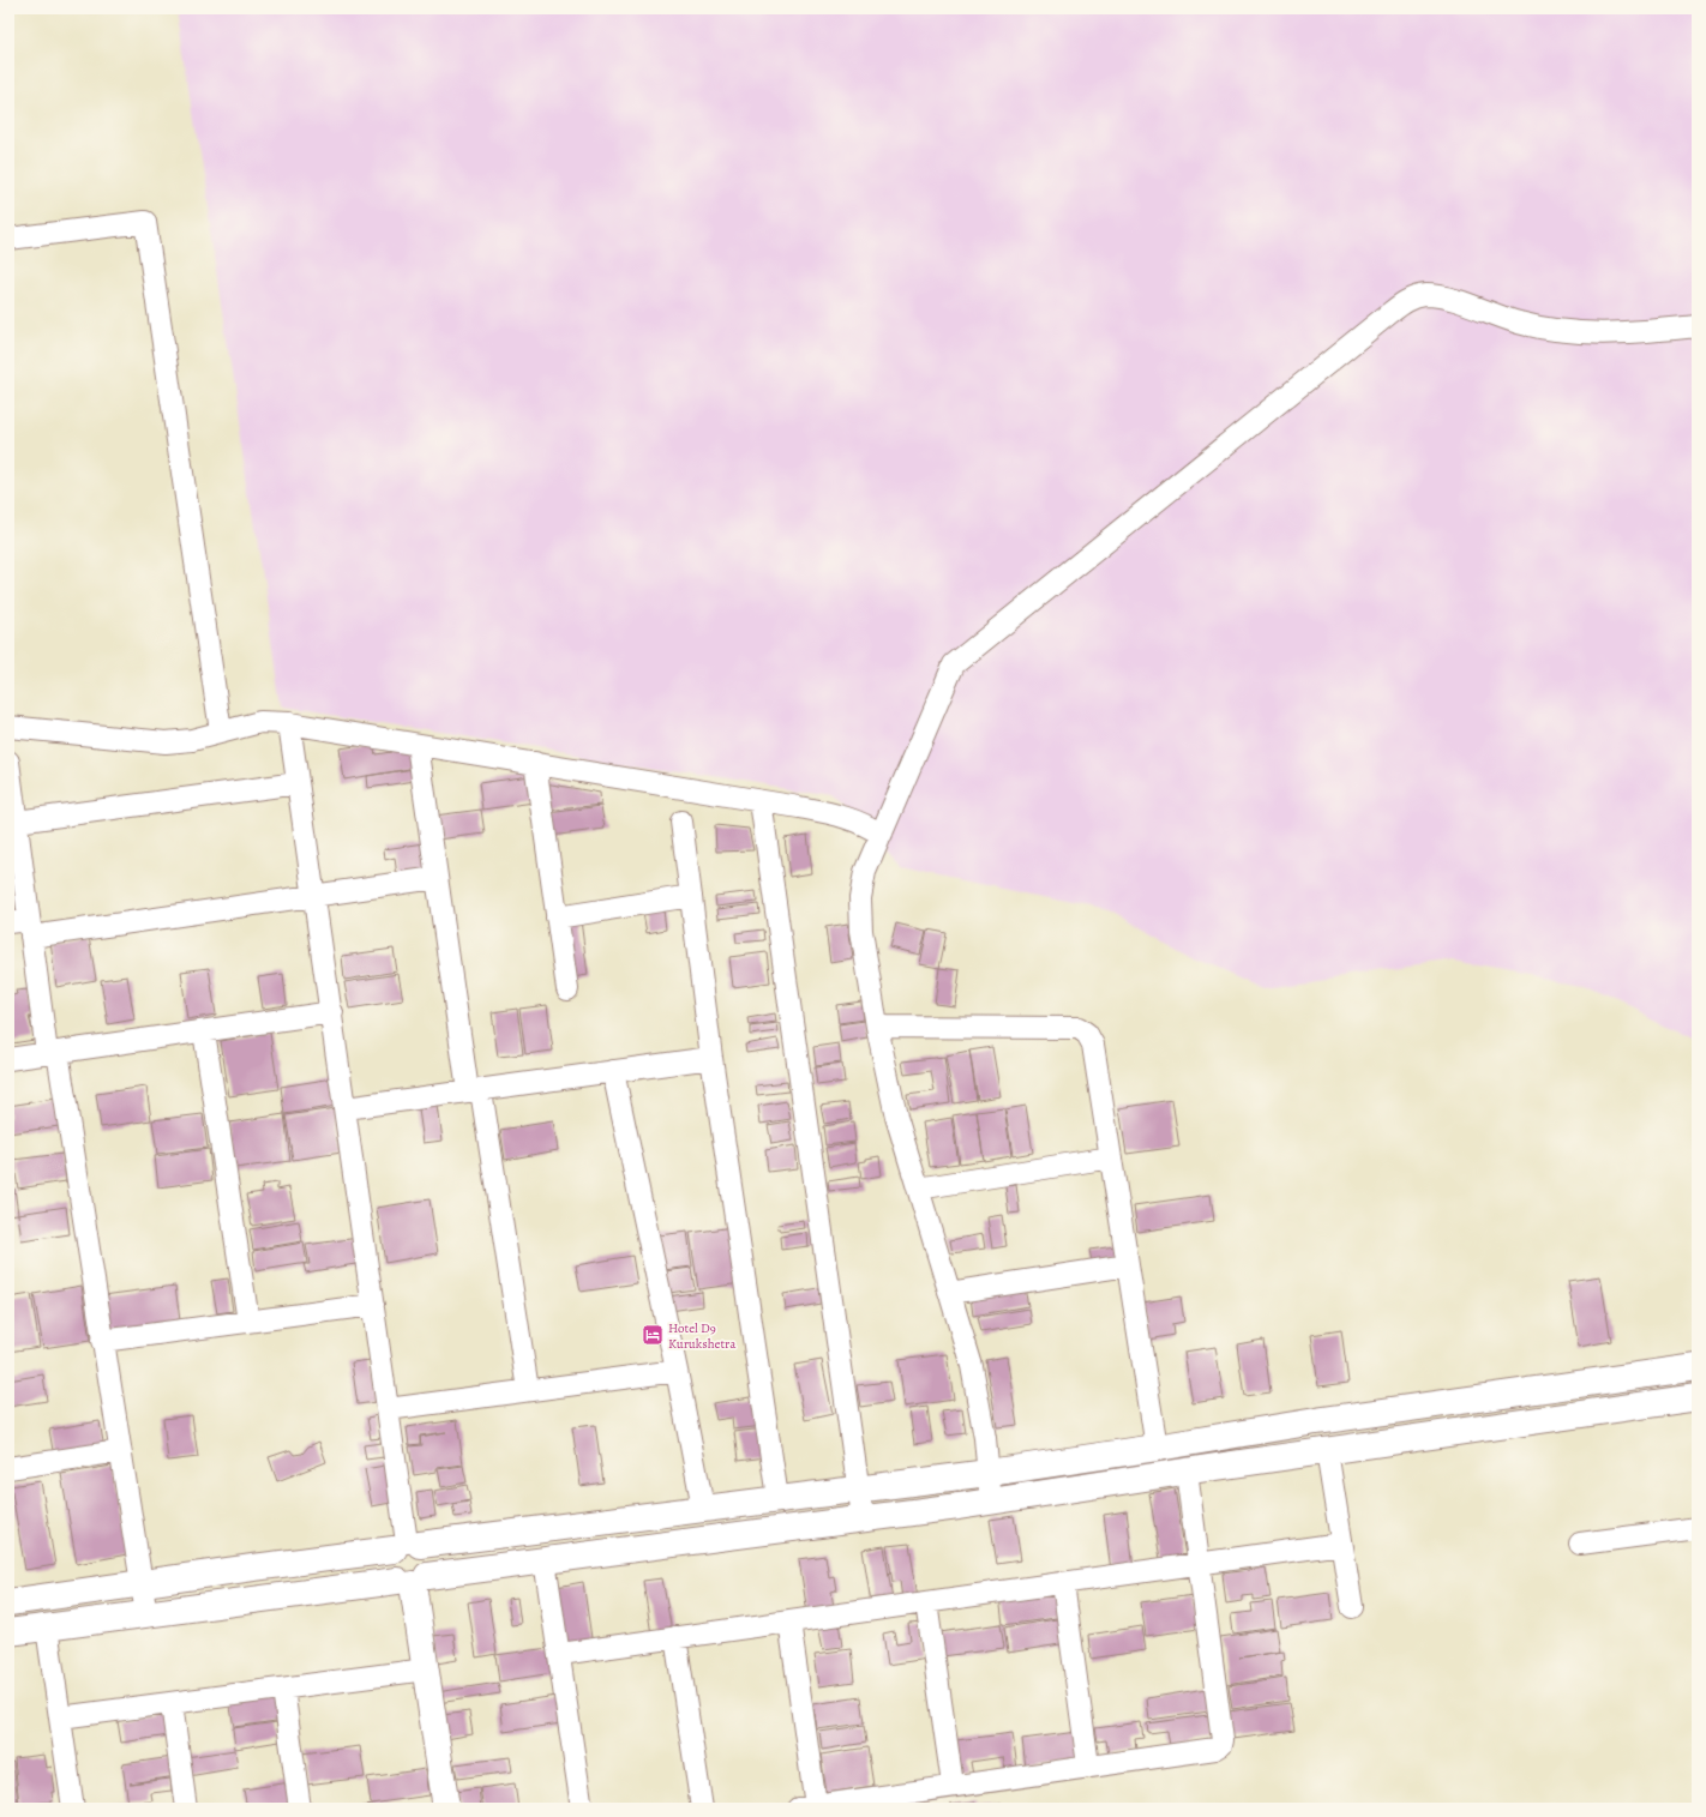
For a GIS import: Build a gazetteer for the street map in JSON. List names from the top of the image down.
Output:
{
  "places": {
    "hotel": ["Hotel D9 Kurukshetra"]
  }
}
